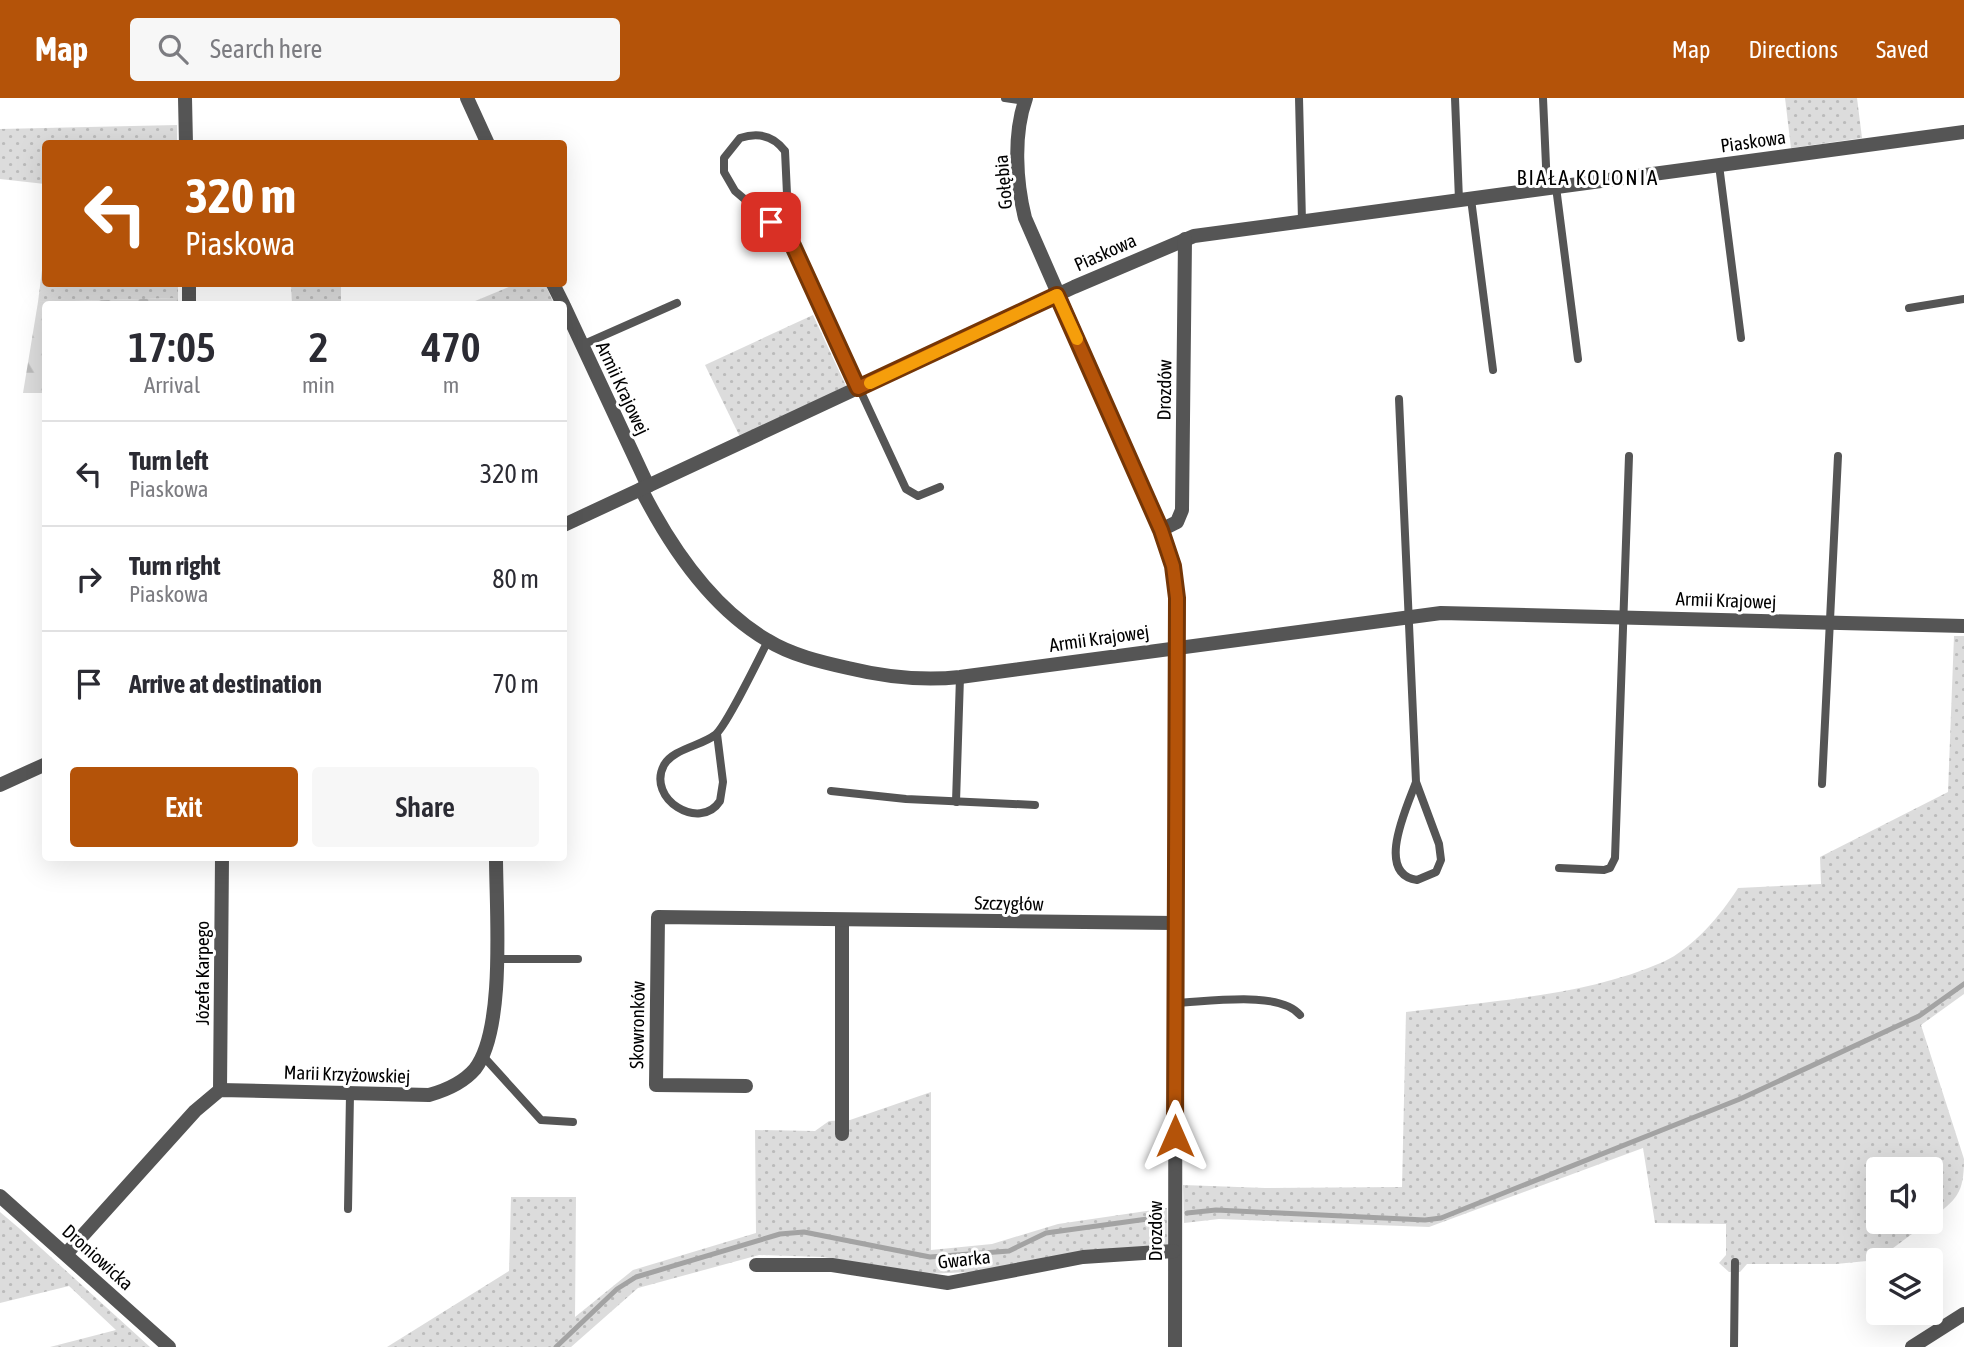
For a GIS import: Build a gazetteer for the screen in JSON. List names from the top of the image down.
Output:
{
  "streets": {
    "street": [
      "Piaskowa",
      "Gołębia",
      "Armii Krajowej",
      "Drozdów",
      "Szczygłów",
      "Józefa Karpego",
      "Skowronków",
      "Marii Krzyżowskiej",
      "Droniowicka",
      "Gwarka"
    ]
  },
  "crossings": [
    ["Piaskowa", "Gołębia"],
    ["Piaskowa", "Armii Krajowej"],
    ["Piaskowa", "Drozdów"],
    ["Gołębia", "Drozdów"],
    ["Armii Krajowej", "Drozdów"],
    ["Drozdów", "Szczygłów"],
    ["Drozdów", "Gwarka"],
    ["Szczygłów", "Skowronków"],
    ["Józefa Karpego", "Marii Krzyżowskiej"]
  ],
  "districts": ["BIAŁA KOLONIA"],
  "page": {
    "header": "Map",
    "search": "Search here",
    "nav": ["Map", "Directions", "Saved"],
    "turn": ["320 m", "Piaskowa"],
    "eta": [
      "17:05",
      "Arrival",
      "2",
      "min",
      "470",
      "m"
    ],
    "list": [
      {
        "name": "Turn left",
        "note": "Piaskowa",
        "value": "320 m"
      },
      {
        "name": "Turn right",
        "note": "Piaskowa",
        "value": "80 m"
      },
      {
        "name": "Arrive at destination",
        "value": "70 m"
      }
    ],
    "buttons": ["Exit", "Share"]
  }
}
